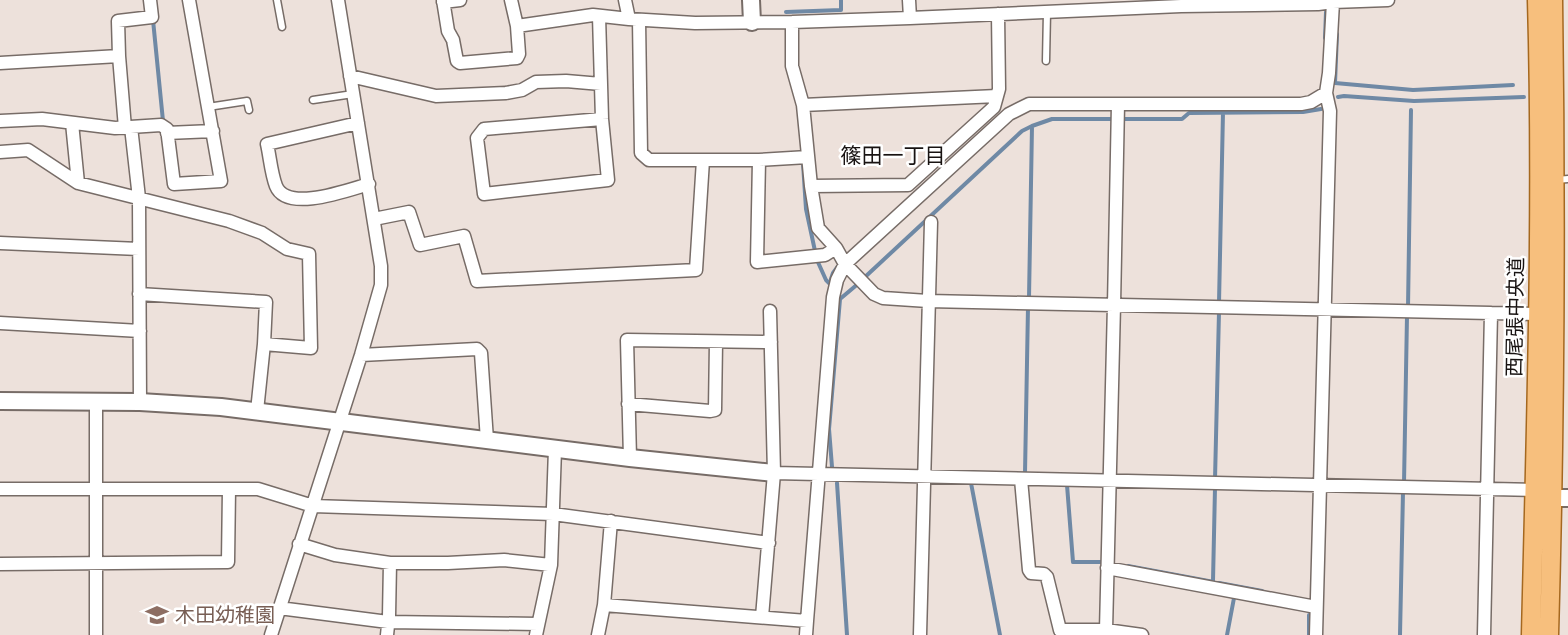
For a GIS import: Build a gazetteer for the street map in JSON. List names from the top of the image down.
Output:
{
  "streets": {
    "main road": ["西尾張中央道"]
  },
  "districts": ["篠田一丁目"],
  "places": {
    "school or university": ["木田幼稚園"]
  }
}
